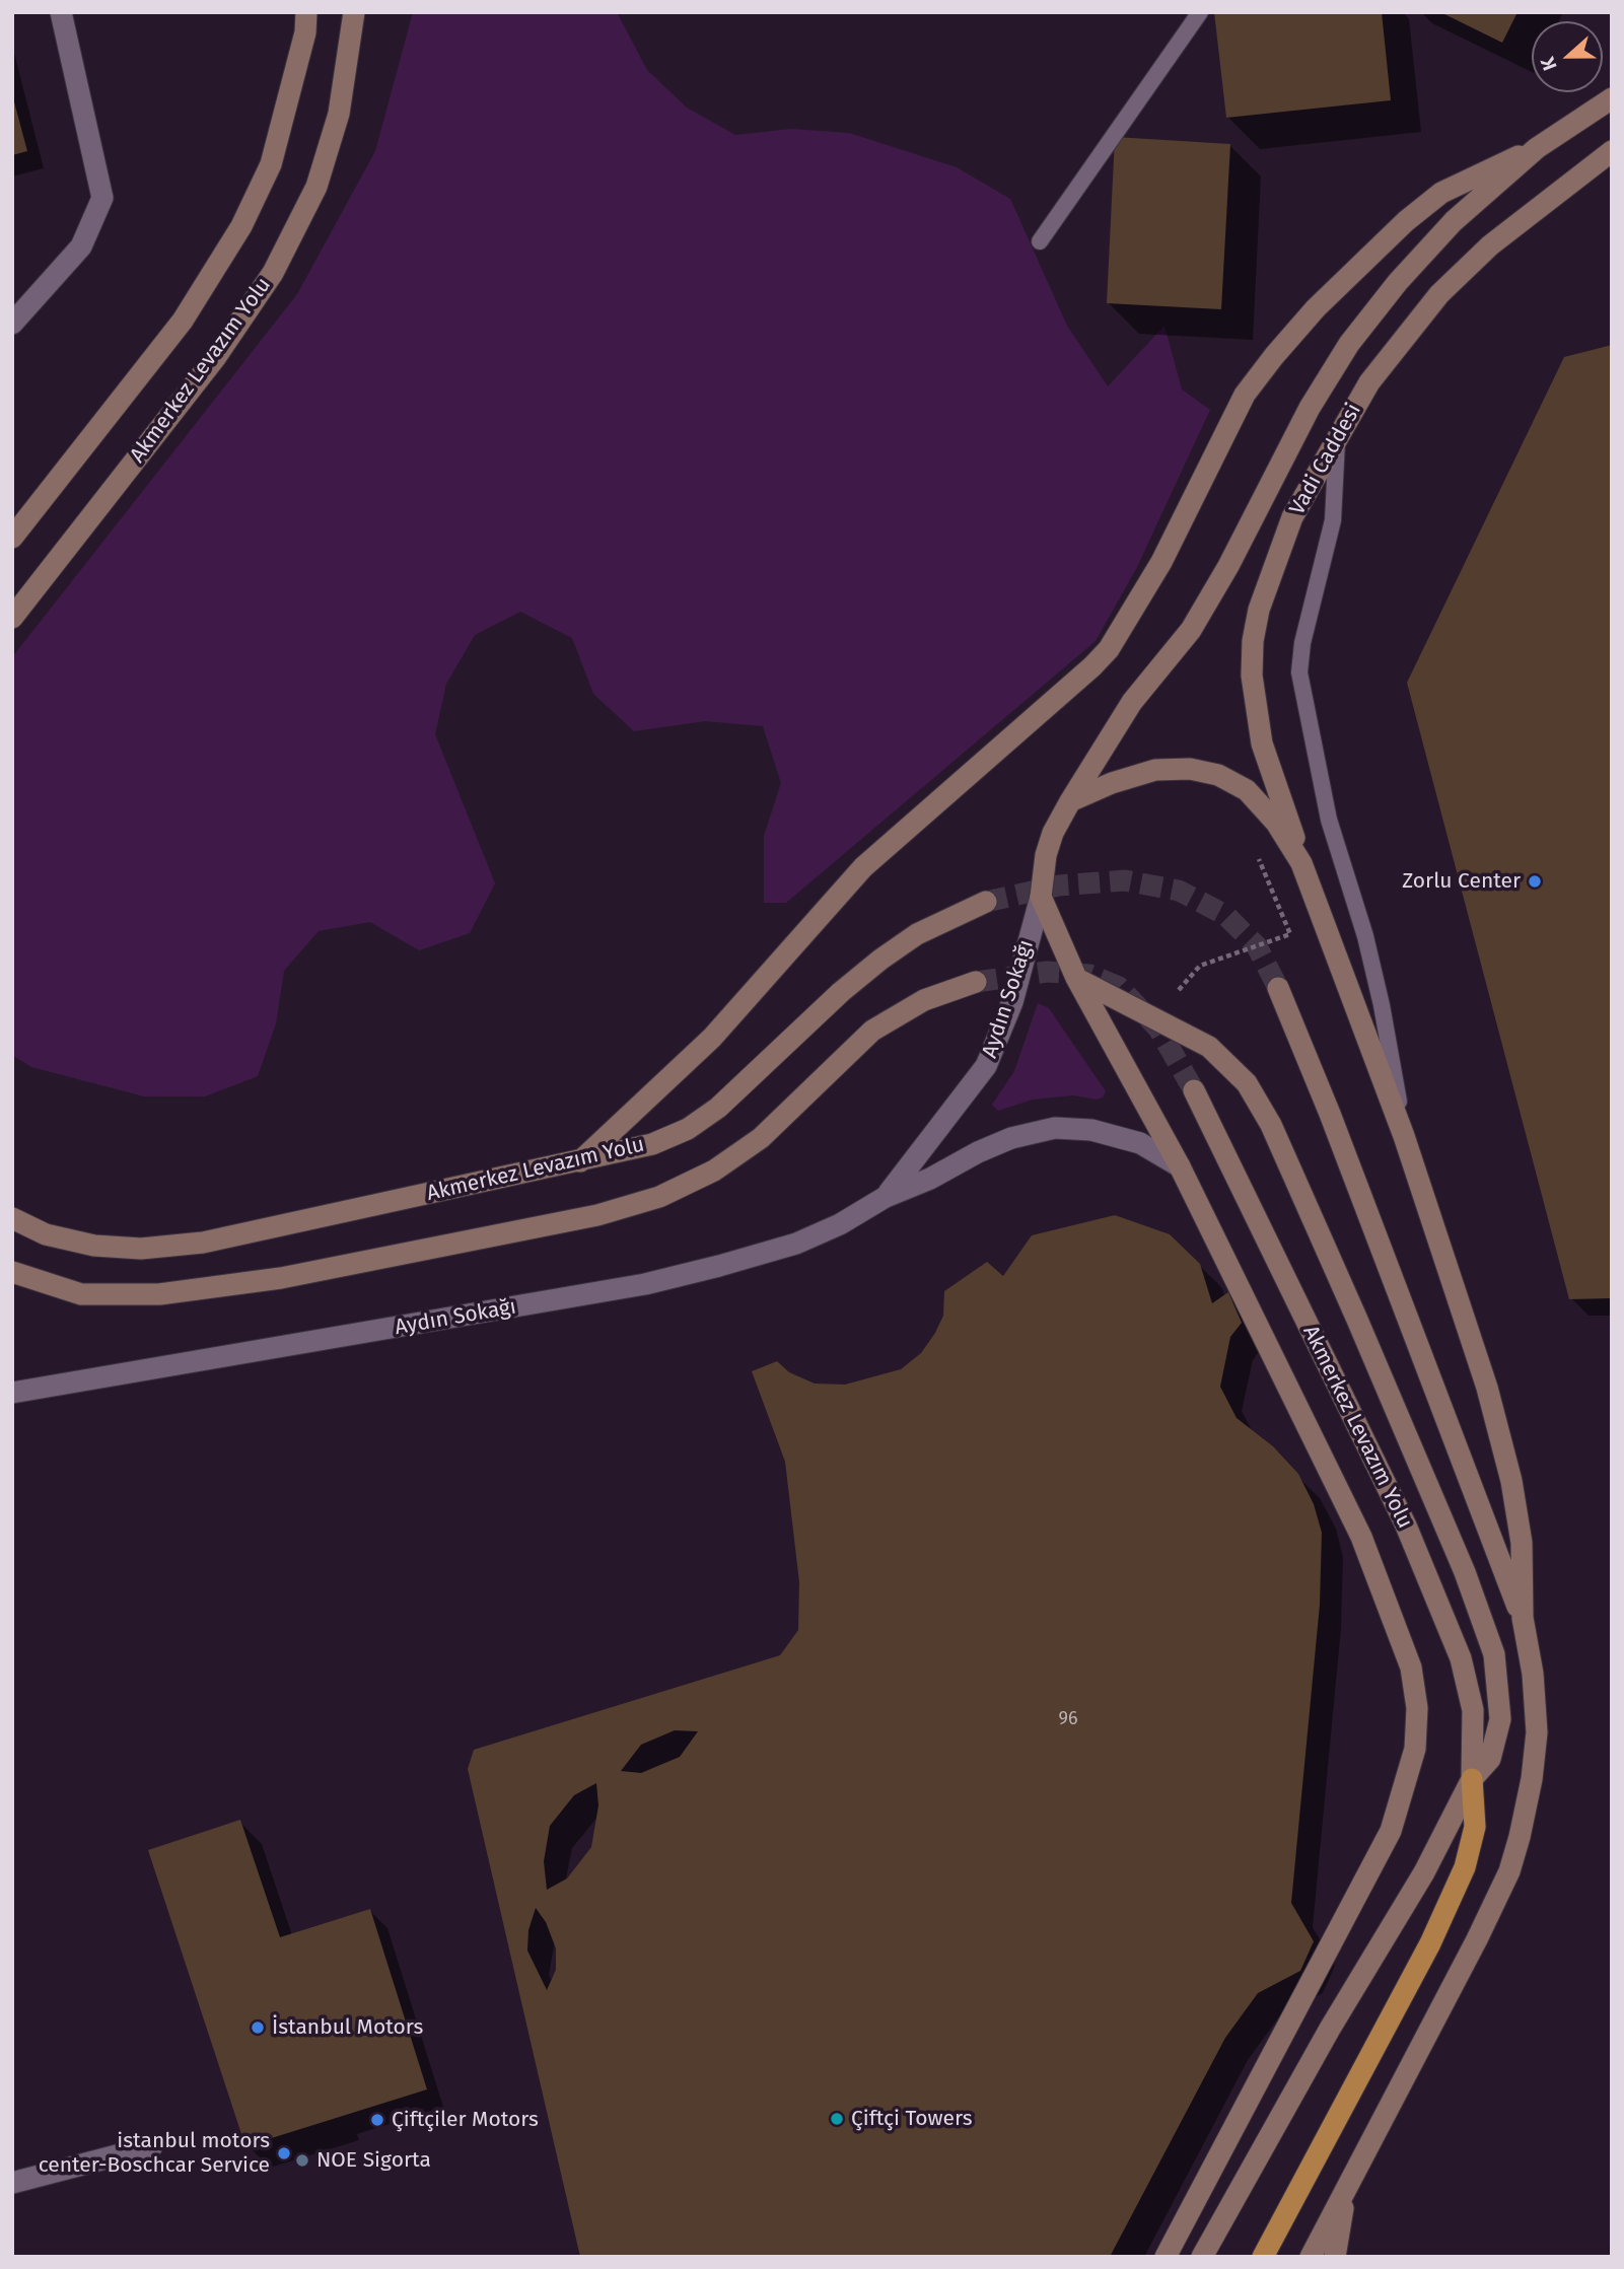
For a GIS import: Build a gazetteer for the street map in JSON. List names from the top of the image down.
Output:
{
  "streets": {
    "main road": ["Akmerkez Levazım Yolu", "Vadi Caddesi"],
    "street": ["Aydın Sokağı"]
  },
  "places": [
    "Zorlu Center",
    "İstanbul Motors",
    "Çiftçi Towers",
    "Çiftçiler Motors",
    "istanbul motors center-Boschcar Service",
    "NOE Sigorta"
  ],
  "house_numbers": ["96"],
  "north": "left"
}
